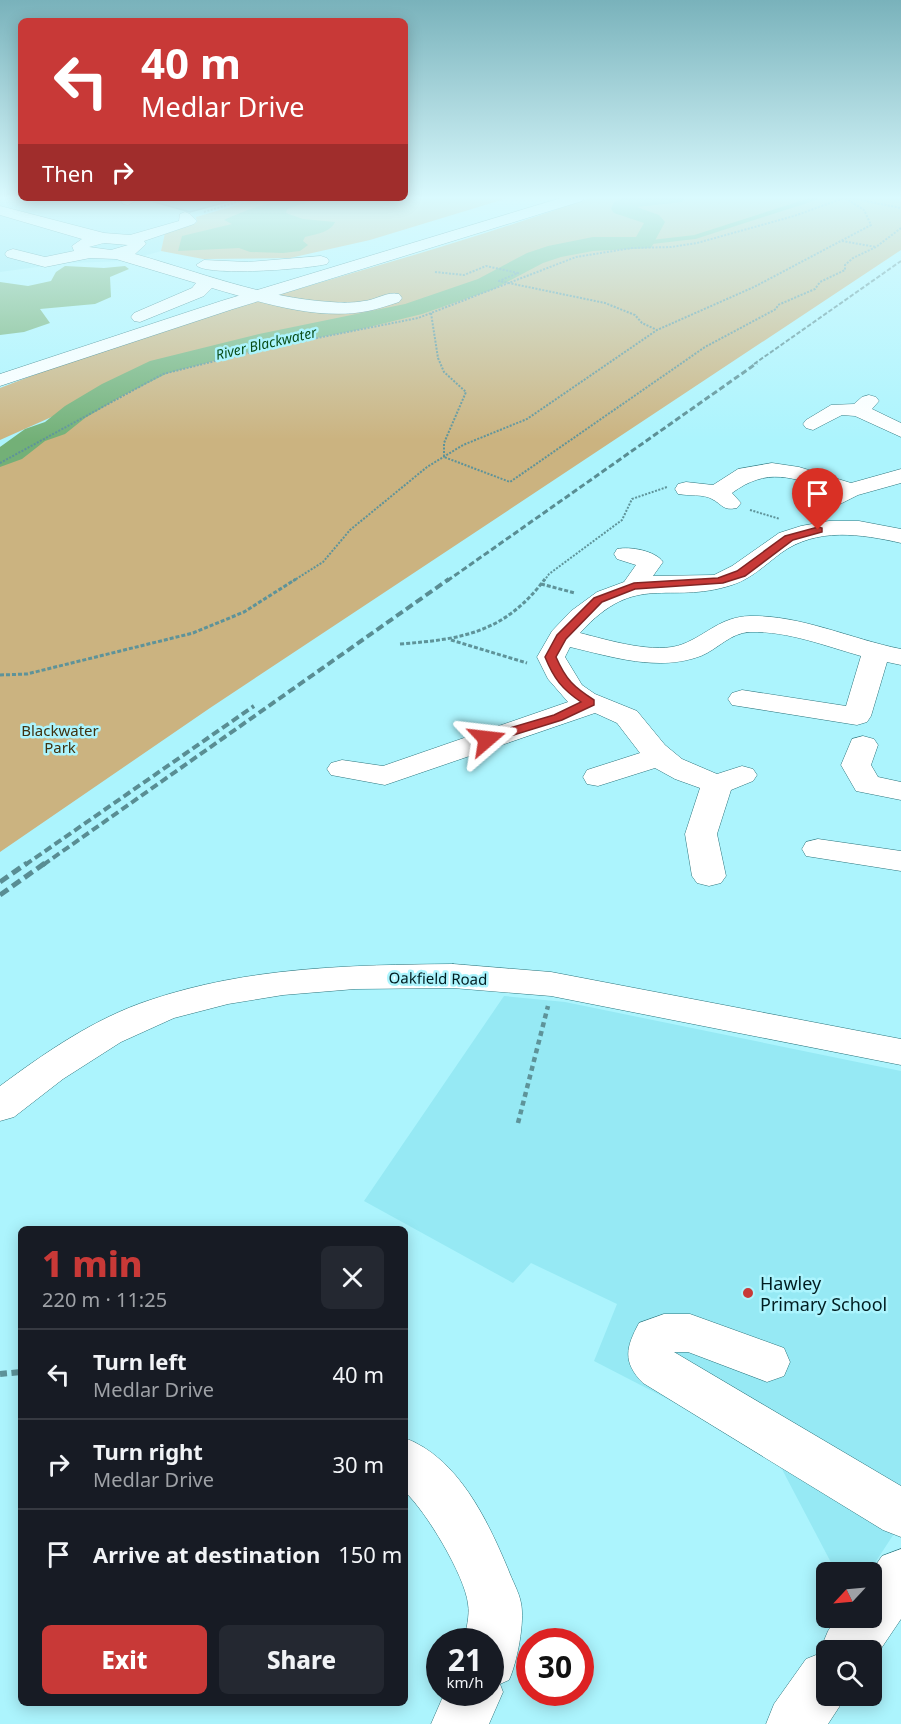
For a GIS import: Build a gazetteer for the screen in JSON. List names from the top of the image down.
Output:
{
  "streets": {
    "street": ["Oakfield Road"]
  },
  "water": ["River Blackwater"],
  "parks": ["Blackwater Park"],
  "places": ["Hawley Primary School"],
  "north": "bottom left",
  "page": {
    "turn": ["40 m", "Medlar Drive"],
    "then": "Then",
    "heading": ["1 min", "220 m · 11:25"],
    "list": [
      {
        "name": "Turn left",
        "note": "Medlar Drive",
        "value": "40 m"
      },
      {
        "name": "Turn right",
        "note": "Medlar Drive",
        "value": "30 m"
      },
      {
        "name": "Arrive at destination",
        "value": "150 m"
      }
    ],
    "buttons": ["Exit", "Share"],
    "speed": "21 km/h",
    "limit": "30"
  }
}
